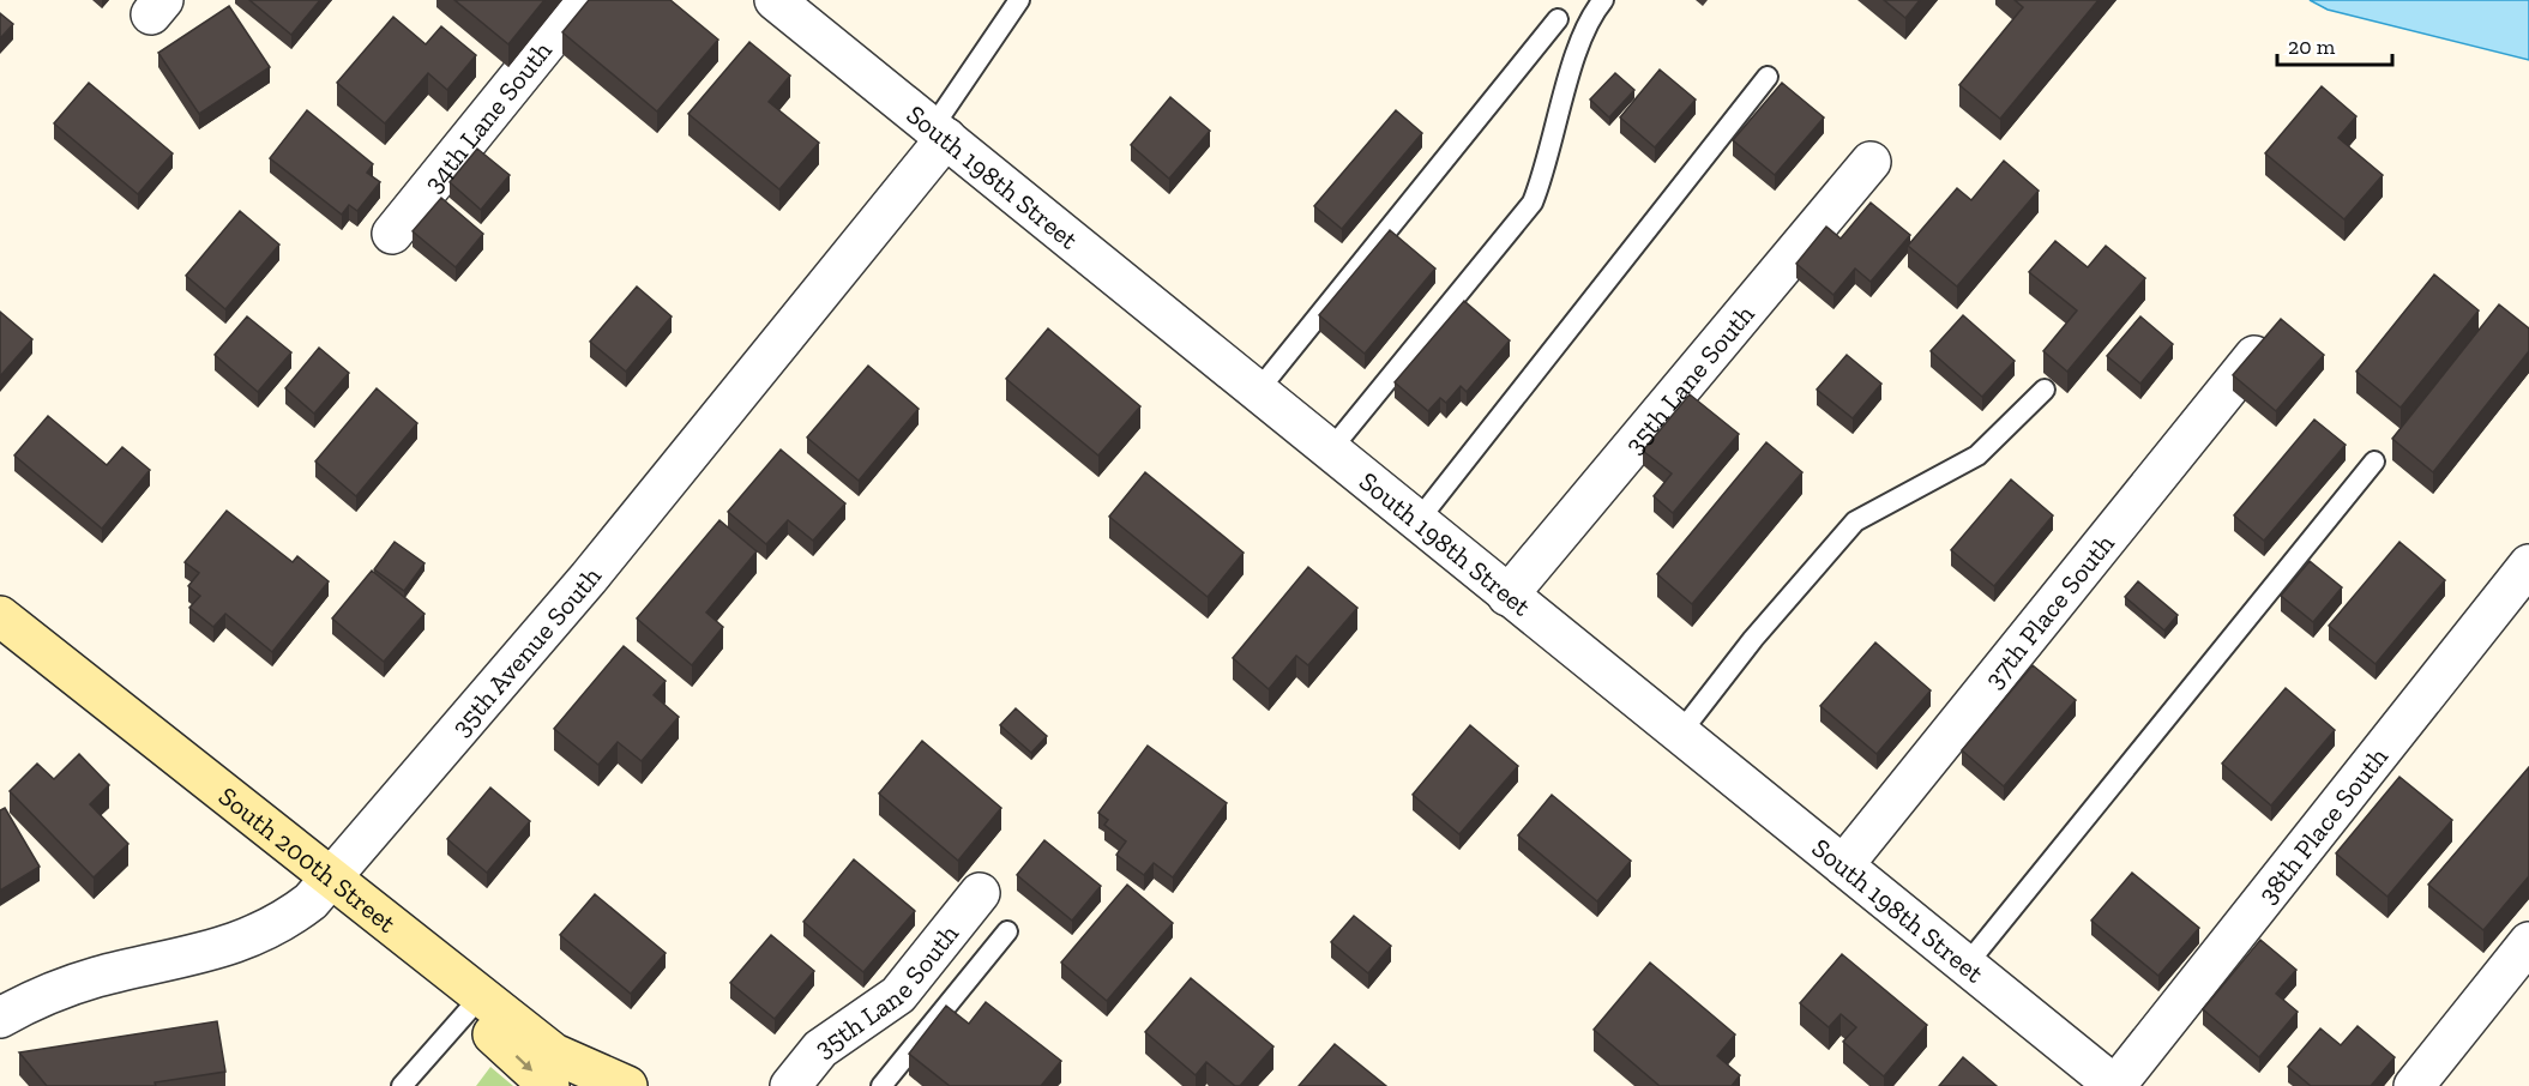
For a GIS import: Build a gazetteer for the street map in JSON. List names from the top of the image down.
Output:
{
  "streets": {
    "main road": ["South 200th Street"],
    "street": [
      "34th Lane South",
      "South 198th Street",
      "35th Lane South",
      "37th Place South",
      "35th Avenue South",
      "38th Place South"
    ]
  },
  "crossings": [
    ["South 198th Street", "35th Lane South"],
    ["South 198th Street", "37th Place South"],
    ["South 198th Street", "35th Avenue South"],
    ["South 198th Street", "38th Place South"],
    ["35th Avenue South", "South 200th Street"]
  ],
  "scale_bar": "20 m"
}
